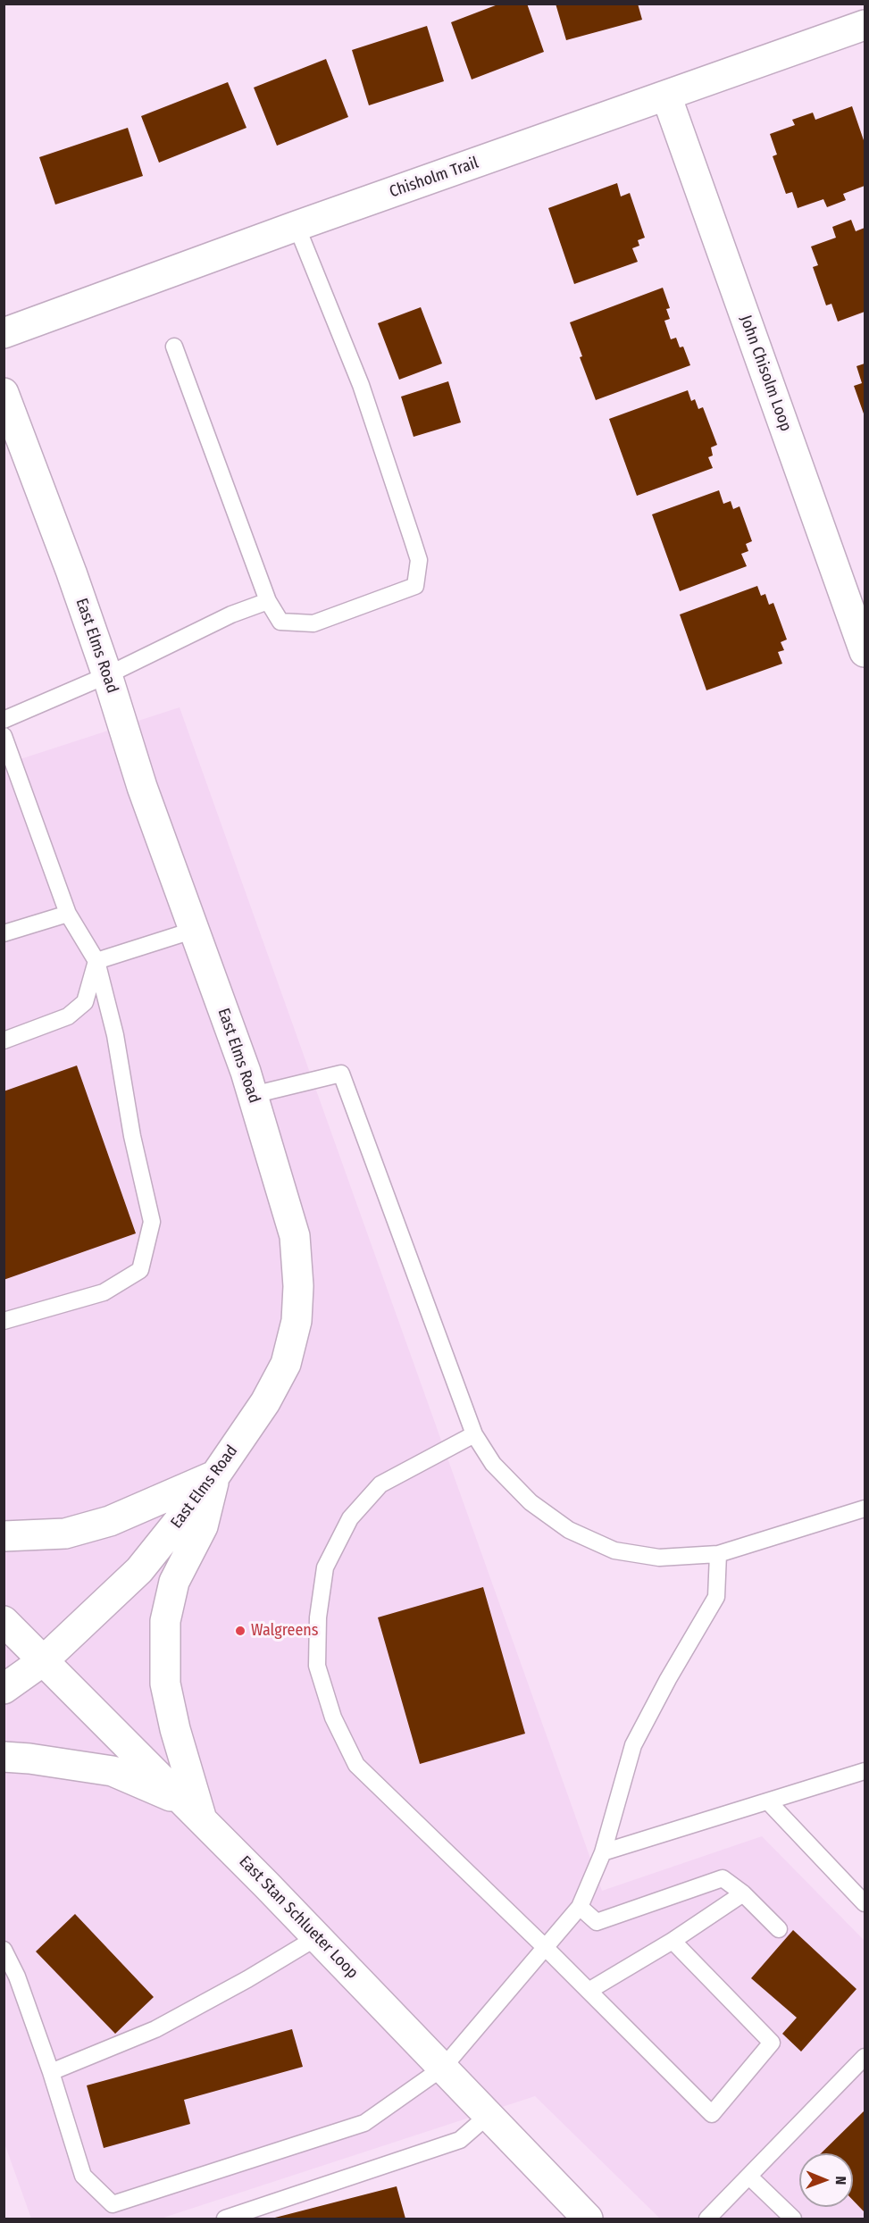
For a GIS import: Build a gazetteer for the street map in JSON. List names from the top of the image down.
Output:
{
  "streets": {
    "main road": [
      "Chisholm Trail",
      "John Chisolm Loop",
      "East Elms Road",
      "East Stan Schlueter Loop"
    ]
  },
  "crossings": [
    ["Chisholm Trail", "John Chisolm Loop"],
    ["East Elms Road", "East Stan Schlueter Loop"]
  ],
  "places": ["Walgreens"],
  "north": "right"
}
